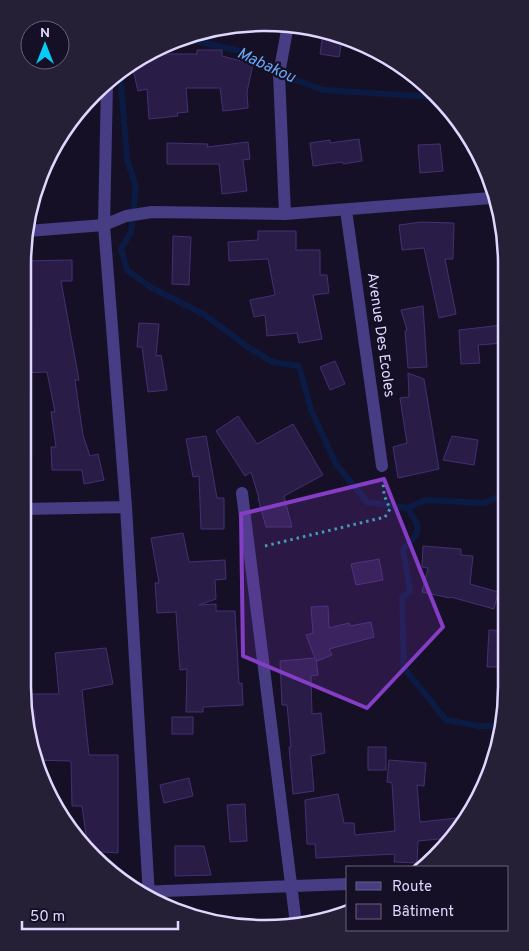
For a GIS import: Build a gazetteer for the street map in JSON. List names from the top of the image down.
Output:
{
  "streets": {
    "street": ["Avenue Des Ecoles"]
  },
  "water": ["Mabakou"],
  "legend": ["Route", "Bâtiment"],
  "scale_bar": "50 m",
  "north": "top"
}
